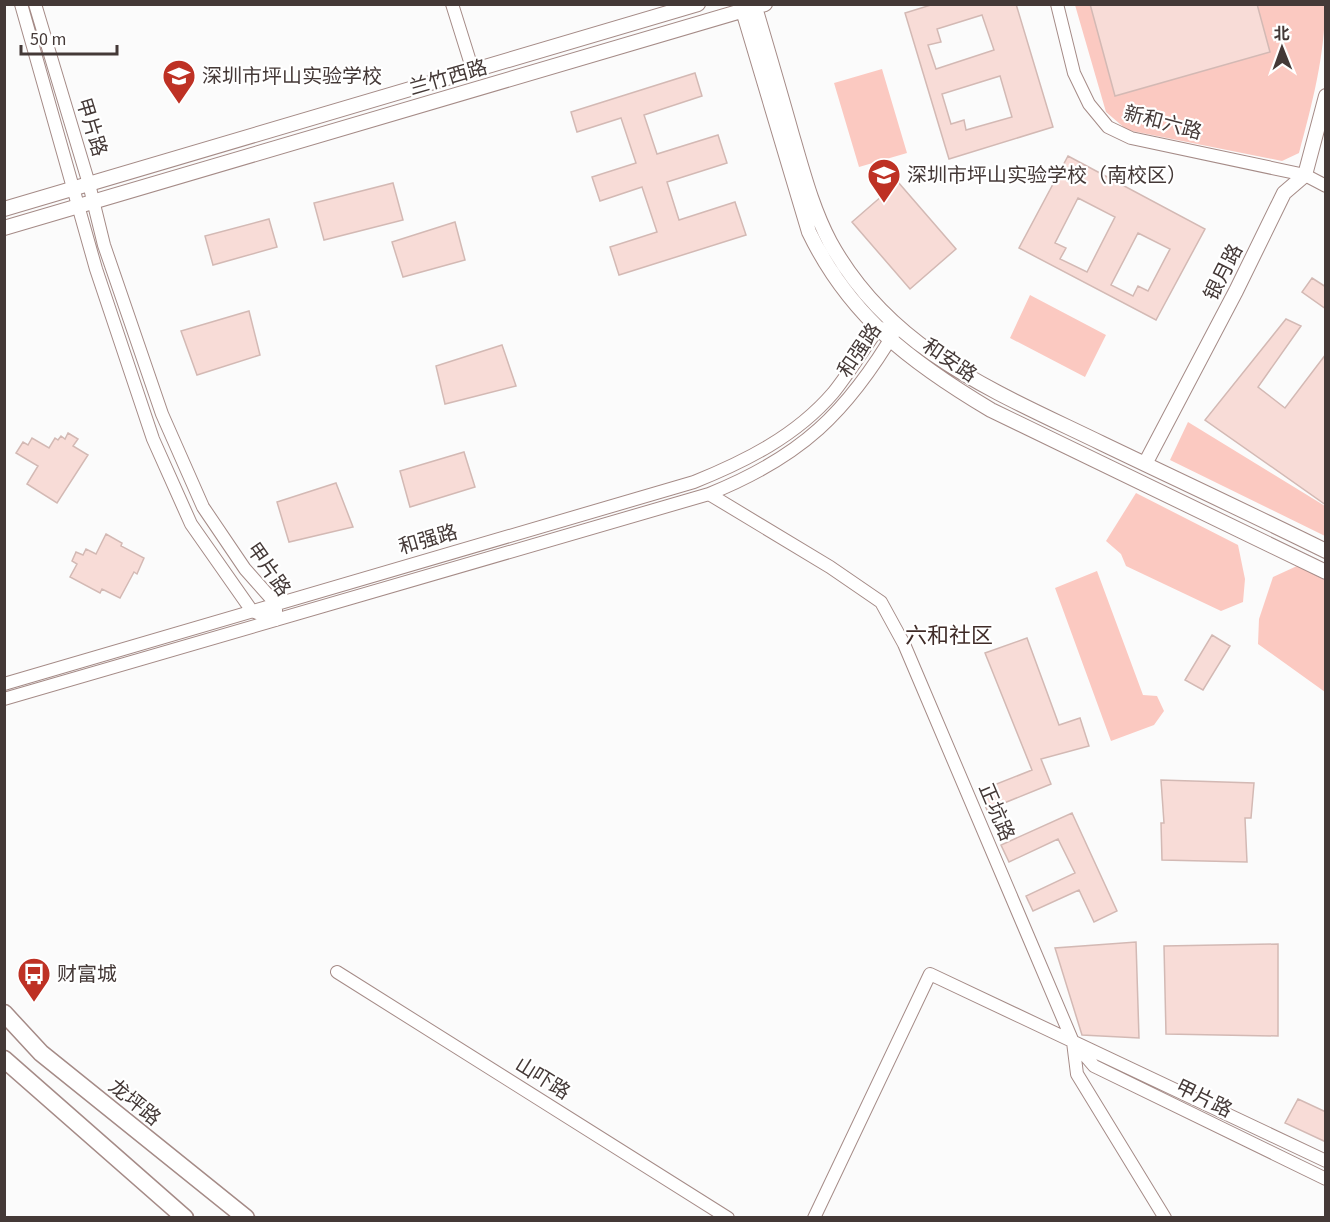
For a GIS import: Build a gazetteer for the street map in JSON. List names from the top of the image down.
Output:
{
  "streets": {
    "main road": ["龙坪路"],
    "street": [
      "兰竹西路",
      "新和六路",
      "甲片路",
      "银月路",
      "和强路",
      "和安路",
      "正坑路",
      "山吓路"
    ]
  },
  "crossings": [
    ["兰竹西路", "甲片路"],
    ["兰竹西路", "和安路"],
    ["新和六路", "银月路"],
    ["甲片路", "和强路"],
    ["甲片路", "正坑路"],
    ["银月路", "和安路"],
    ["和强路", "和安路"],
    ["和强路", "正坑路"]
  ],
  "districts": ["六和社区"],
  "places": {
    "school or university": ["深圳市坪山实验学校", "深圳市坪山实验学校（南校区）"],
    "bus stop": ["财富城"]
  },
  "scale_bar": "50 m",
  "north": "top"
}
